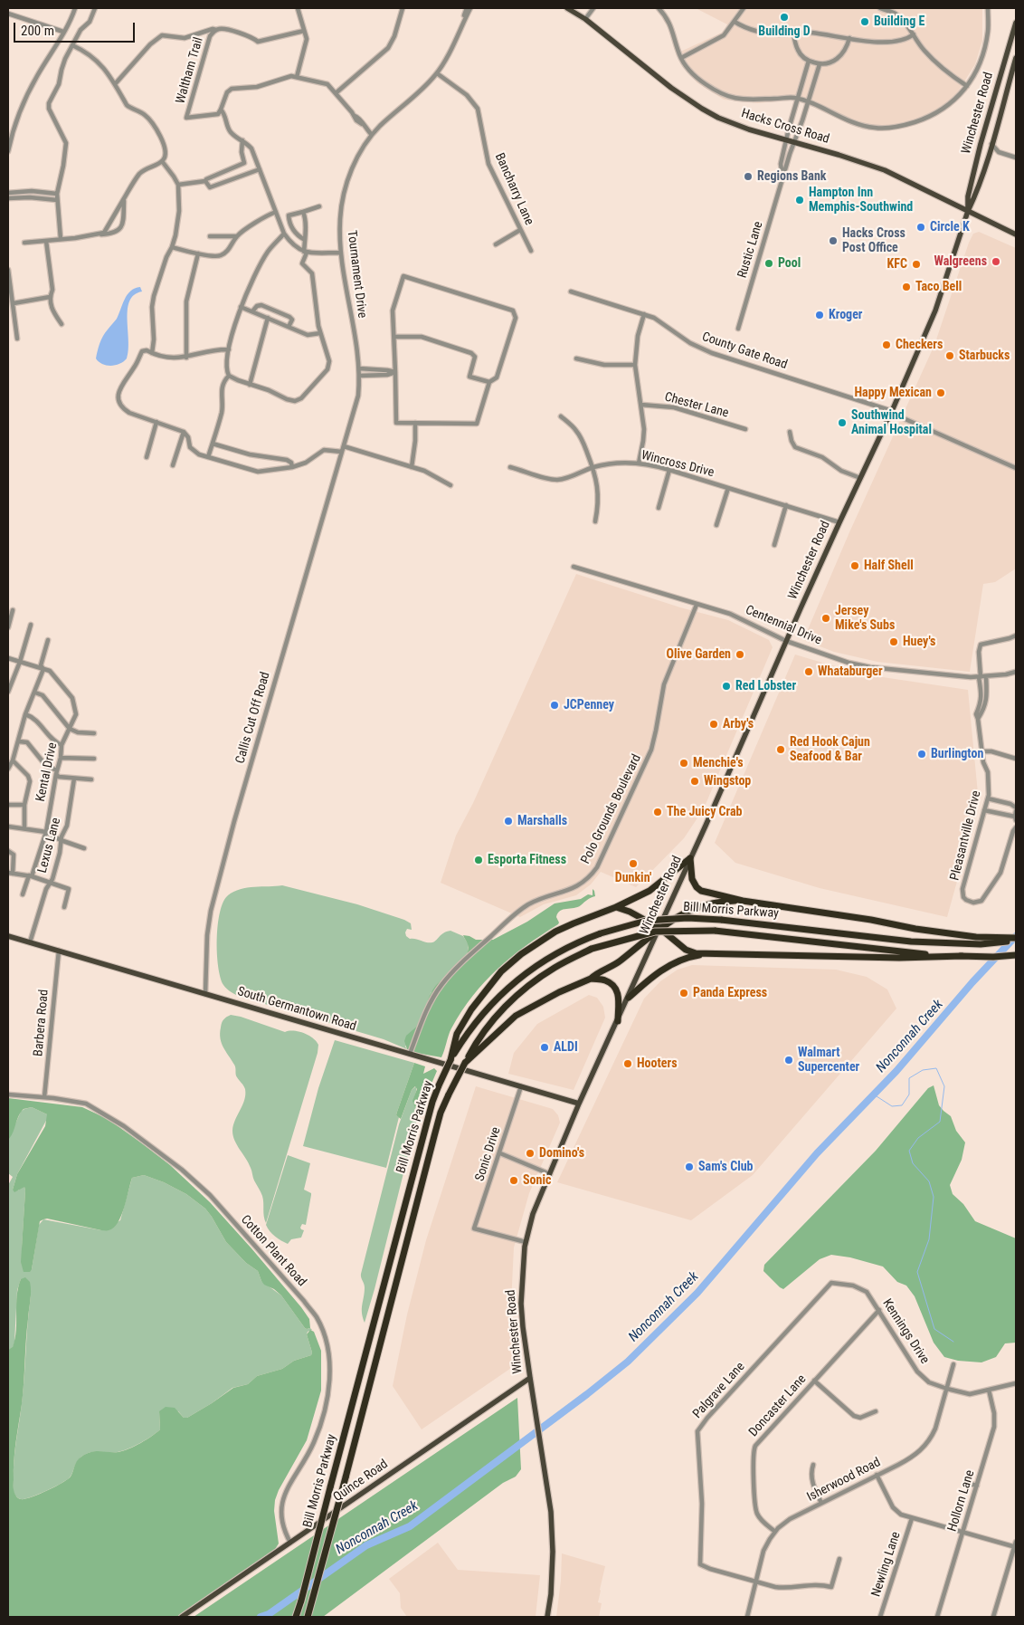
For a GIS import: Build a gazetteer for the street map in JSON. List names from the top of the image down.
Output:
{
  "streets": {
    "highway": ["Bill Morris Parkway"],
    "main road": [
      "Winchester Road",
      "Hacks Cross Road",
      "South Germantown Road",
      "Quince Road"
    ],
    "street": [
      "Waltham Trail",
      "Bancharry Lane",
      "Rustic Lane",
      "Tournament Drive",
      "County Gate Road",
      "Chester Lane",
      "Wincross Drive",
      "Centennial Drive",
      "Callis Cut Off Road",
      "Kental Drive",
      "Polo Grounds Boulevard",
      "Pleasantville Drive",
      "Lexus Lane",
      "Barbera Road",
      "Sonic Drive",
      "Cotton Plant Road",
      "Kennings Drive",
      "Palgrave Lane",
      "Doncaster Lane",
      "Isherwood Road",
      "Hollorn Lane",
      "Newling Lane"
    ]
  },
  "crossings": [
    ["Winchester Road", "Hacks Cross Road"],
    ["Winchester Road", "County Gate Road"],
    ["Winchester Road", "Wincross Drive"],
    ["Winchester Road", "Centennial Drive"],
    ["Winchester Road", "South Germantown Road"],
    ["Winchester Road", "Sonic Drive"],
    ["Winchester Road", "Quince Road"],
    ["Hacks Cross Road", "Rustic Lane"],
    ["Bancharry Lane", "Tournament Drive"],
    ["Tournament Drive", "Callis Cut Off Road"],
    ["Centennial Drive", "Polo Grounds Boulevard"],
    ["Centennial Drive", "Pleasantville Drive"],
    ["Callis Cut Off Road", "South Germantown Road"],
    ["Polo Grounds Boulevard", "South Germantown Road"],
    ["Lexus Lane", "South Germantown Road"],
    ["South Germantown Road", "Barbera Road"],
    ["South Germantown Road", "Sonic Drive"],
    ["Barbera Road", "Cotton Plant Road"],
    ["Cotton Plant Road", "Quince Road"],
    ["Kennings Drive", "Palgrave Lane"],
    ["Kennings Drive", "Doncaster Lane"],
    ["Kennings Drive", "Isherwood Road"],
    ["Kennings Drive", "Hollorn Lane"],
    ["Palgrave Lane", "Isherwood Road"],
    ["Doncaster Lane", "Isherwood Road"]
  ],
  "water": ["Nonconnah Creek"],
  "places": [
    "Building D",
    "Building E",
    "Regions Bank",
    "Hampton Inn Memphis-Southwind",
    "Circle K",
    "Hacks Cross Post Office",
    "Walgreens",
    "Pool",
    "KFC",
    "Taco Bell",
    "Kroger",
    "Checkers",
    "Starbucks",
    "Happy Mexican",
    "Southwind Animal Hospital",
    "Half Shell",
    "Jersey Mike's Subs",
    "Huey's",
    "Olive Garden",
    "Whataburger",
    "Red Lobster",
    "JCPenney",
    "Arby's",
    "Red Hook Cajun Seafood & Bar",
    "Burlington",
    "Menchie's",
    "Wingstop",
    "The Juicy Crab",
    "Marshalls",
    "Esporta Fitness",
    "Dunkin'",
    "Panda Express",
    "ALDI",
    "Walmart Supercenter",
    "Hooters",
    "Domino's",
    "Sam's Club",
    "Sonic"
  ],
  "scale_bar": "200 m"
}
